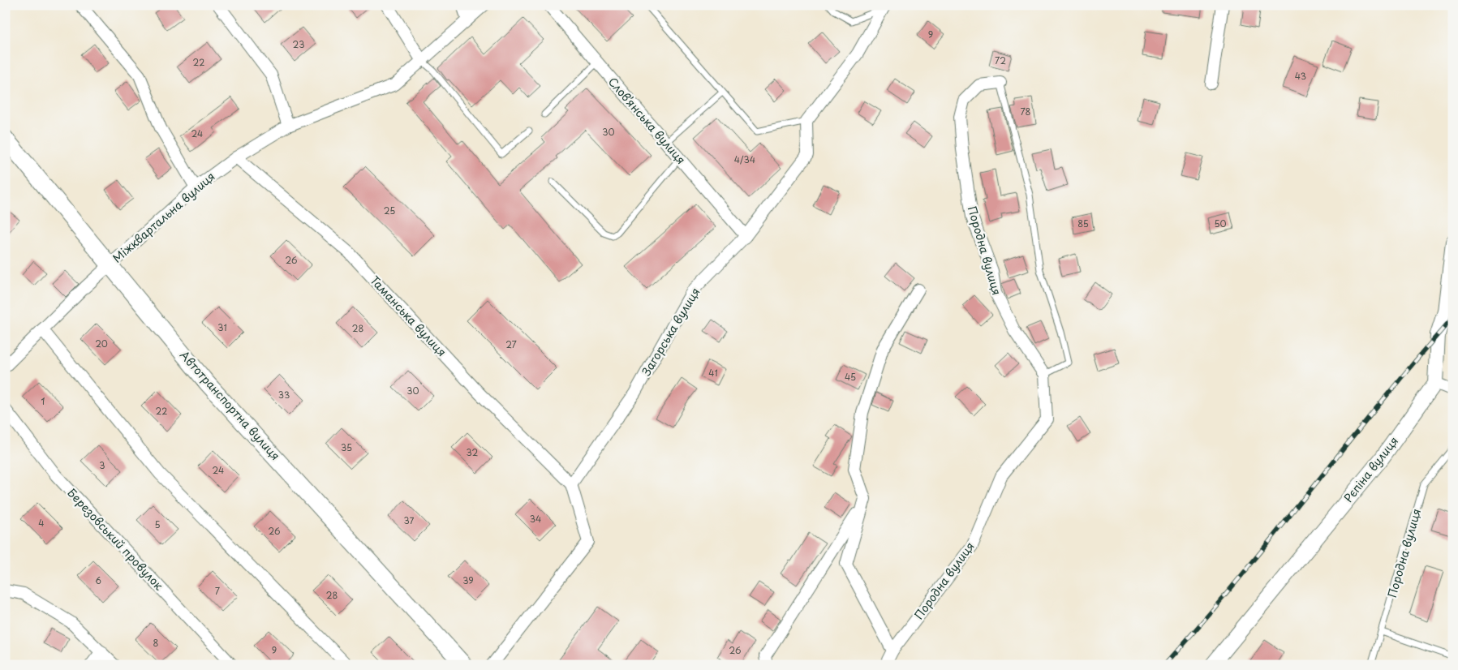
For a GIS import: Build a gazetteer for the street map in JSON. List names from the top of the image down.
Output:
{
  "streets": {
    "main road": ["Автотранспортна вулиця"],
    "street": [
      "Слов’янська вулиця",
      "Міжквартальна вулиця",
      "Породна вулиця",
      "Таманська вулиця",
      "Загорська вулиця",
      "Рєпіна вулиця",
      "Березовський провулок"
    ]
  },
  "crossings": [
    ["Слов’янська вулиця", "Загорська вулиця"],
    ["Міжквартальна вулиця", "Таманська вулиця"],
    ["Міжквартальна вулиця", "Автотранспортна вулиця"],
    ["Таманська вулиця", "Загорська вулиця"]
  ],
  "house_numbers": [
    "9",
    "23",
    "72",
    "22",
    "43",
    "78",
    "30",
    "24",
    "4/34",
    "25",
    "85",
    "50",
    "26",
    "31",
    "28",
    "20",
    "27",
    "41",
    "45",
    "30",
    "33",
    "1",
    "22",
    "35",
    "32",
    "3",
    "24",
    "34",
    "37",
    "4",
    "5",
    "26",
    "6",
    "39",
    "7",
    "28",
    "8",
    "9",
    "26"
  ]
}
